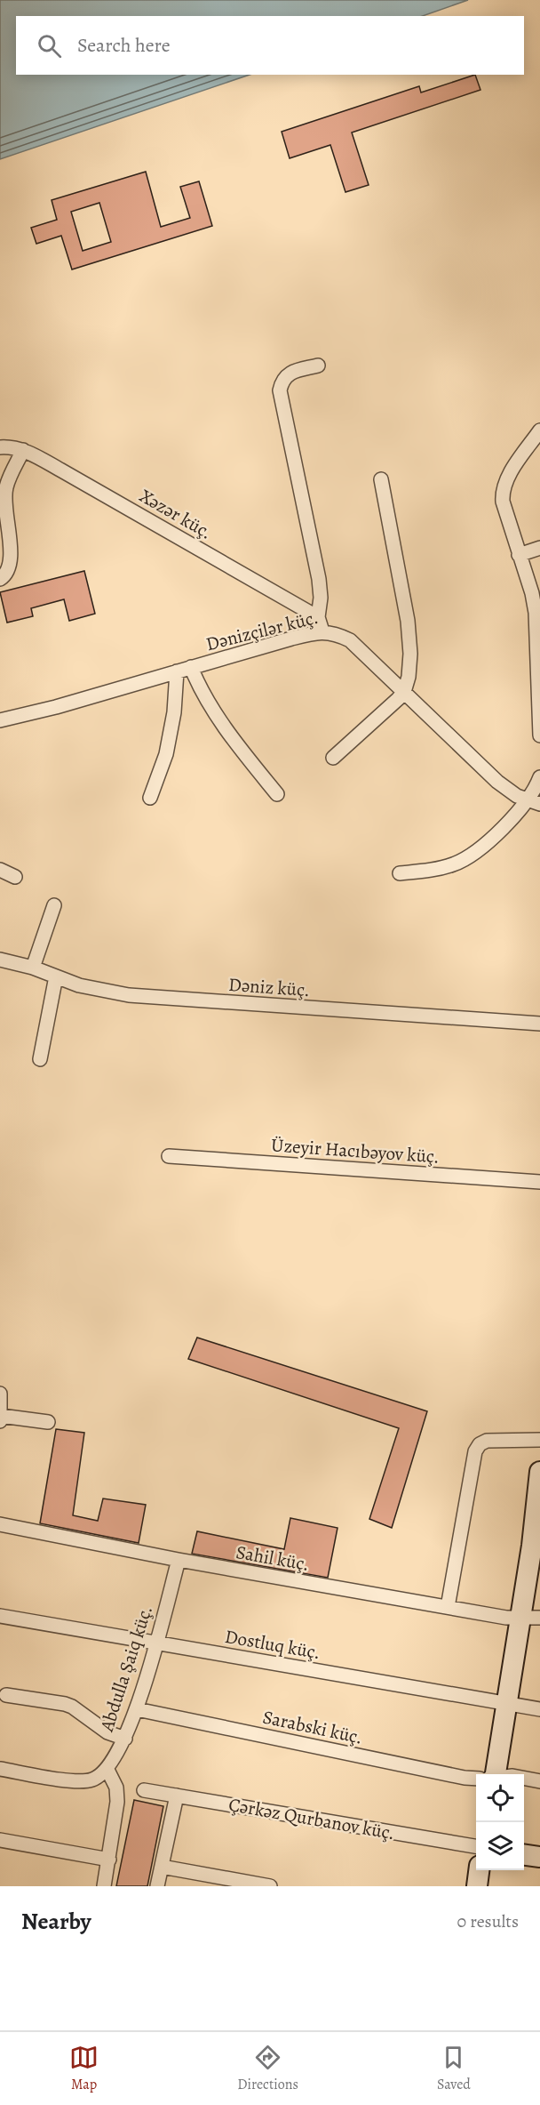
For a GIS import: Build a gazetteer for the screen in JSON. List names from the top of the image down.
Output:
{
  "streets": {
    "street": [
      "Xəzər küç.",
      "Dәnizçilәr küç.",
      "Dәniz küç.",
      "Üzeyir Hacıbəyov küç.",
      "Sahil küç.",
      "Dostluq küç.",
      "Abdulla Şaiq küç.",
      "Sarabski küç.",
      "Çərkəz Qurbanov küç."
    ]
  },
  "crossings": [
    ["Sahil küç.", "Abdulla Şaiq küç."],
    ["Dostluq küç.", "Abdulla Şaiq küç."],
    ["Abdulla Şaiq küç.", "Sarabski küç."]
  ],
  "page": {
    "search": "Search here",
    "heading": ["Nearby", "0 results"],
    "nav": ["Map", "Directions", "Saved"]
  }
}
